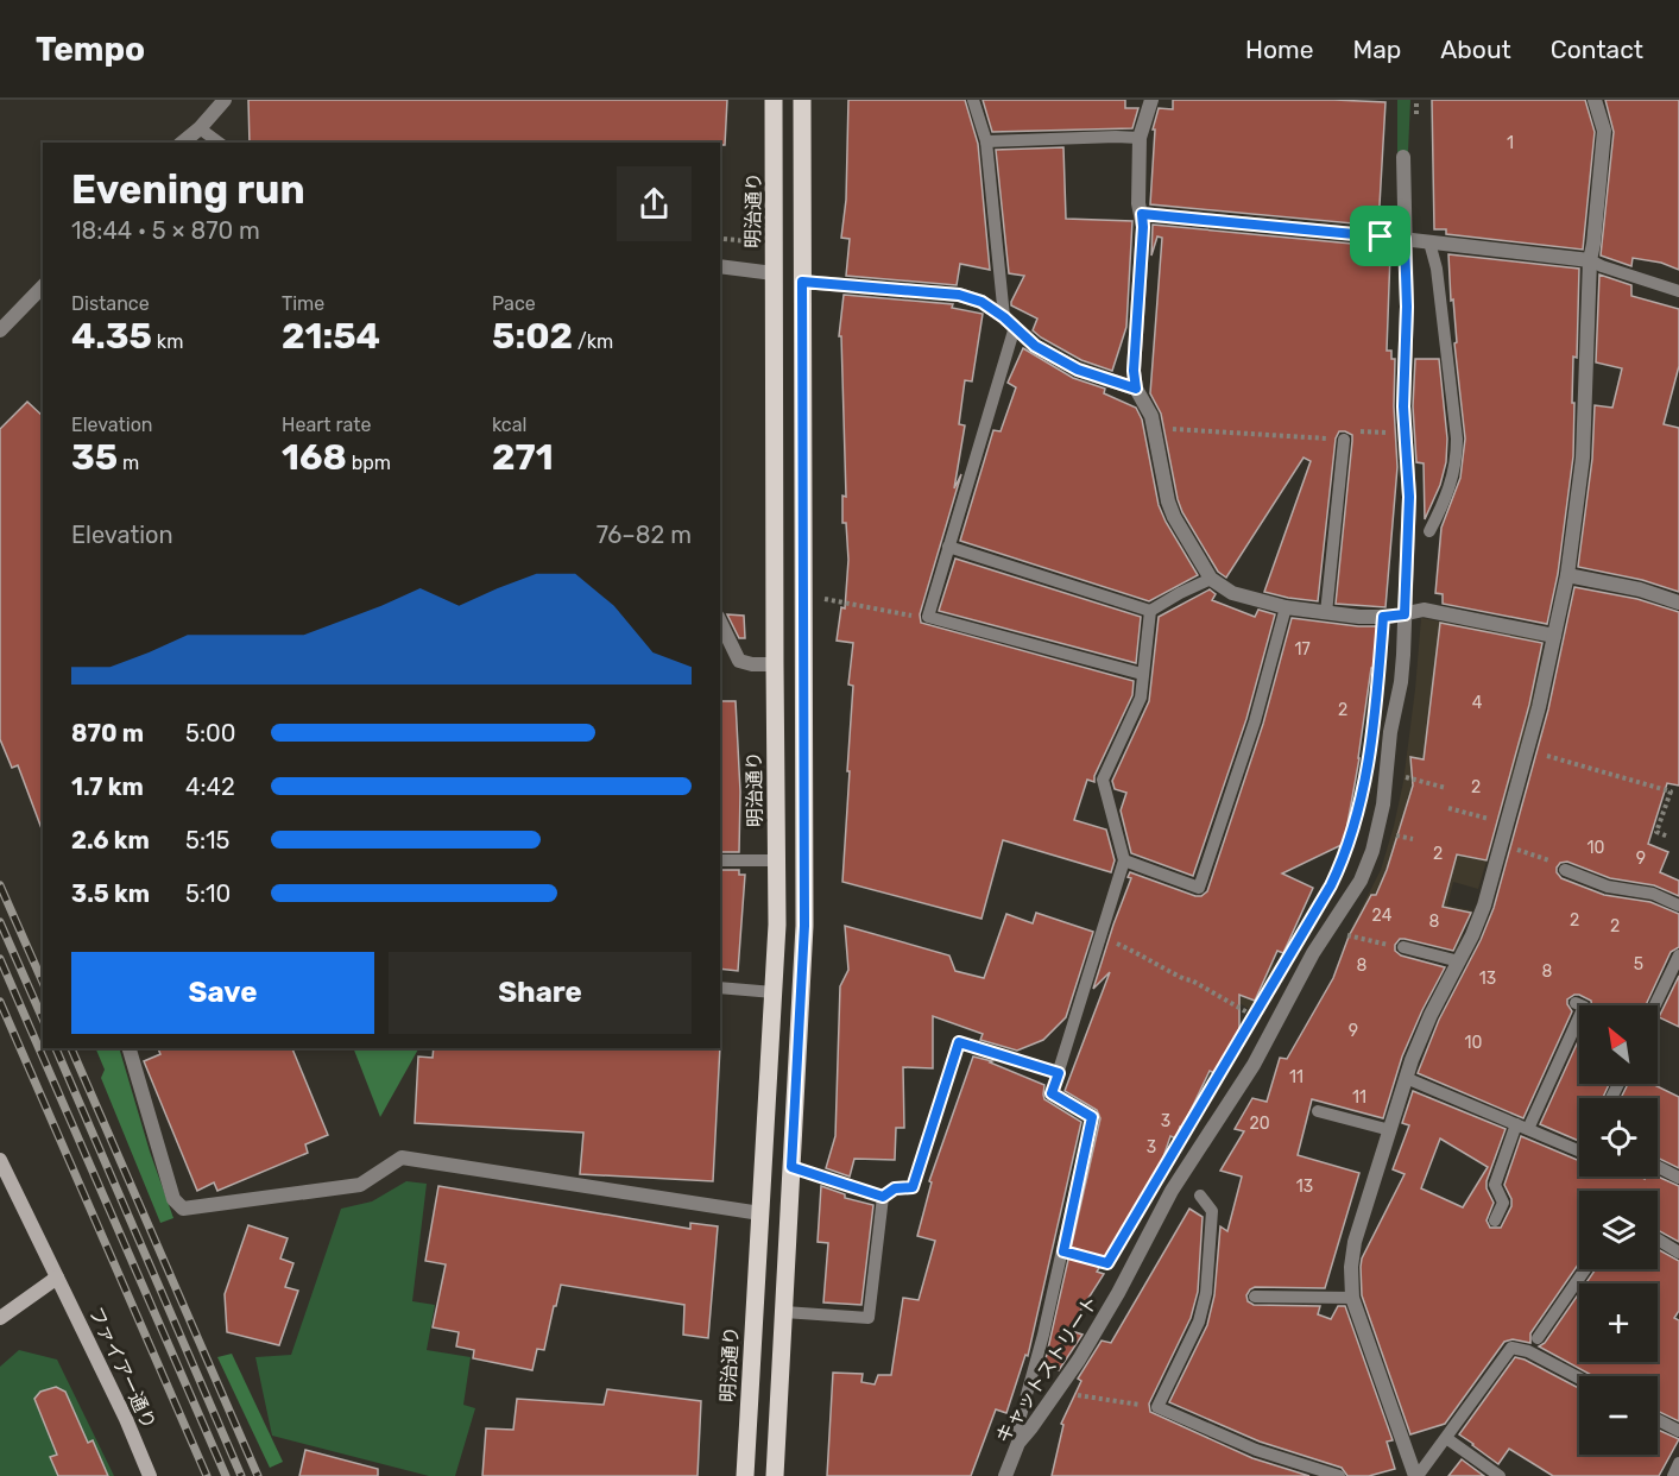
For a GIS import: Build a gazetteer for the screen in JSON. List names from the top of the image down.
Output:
{
  "streets": {
    "main road": ["明治通り"],
    "street": ["ファイアー通り", "キャットストリート"]
  },
  "house_numbers": [
    "1",
    "17",
    "4",
    "2",
    "2",
    "10",
    "2",
    "9",
    "24",
    "2",
    "8",
    "2",
    "5",
    "8",
    "8",
    "13",
    "9",
    "10",
    "11",
    "11",
    "3",
    "20",
    "3",
    "13"
  ],
  "north": "top left",
  "page": {
    "header": "Tempo",
    "nav": [
      "Home",
      "Map",
      "About",
      "Contact"
    ],
    "heading": ["Evening run", "18:44 · 5 × 870 m"],
    "stats": [
      ["Distance", "4.35 km"],
      ["Time", "21:54"],
      ["Pace", "5:02 /km"],
      ["Elevation", "35 m"],
      ["Heart rate", "168 bpm"],
      ["kcal", "271"]
    ],
    "chart": ["Elevation", "76–82 m"],
    "list": [
      {
        "name": "870 m",
        "note": "5:00"
      },
      {
        "name": "1.7 km",
        "note": "4:42"
      },
      {
        "name": "2.6 km",
        "note": "5:15"
      },
      {
        "name": "3.5 km",
        "note": "5:10"
      }
    ],
    "buttons": ["Save", "Share"],
    "map_buttons": ["+", "−"]
  }
}
